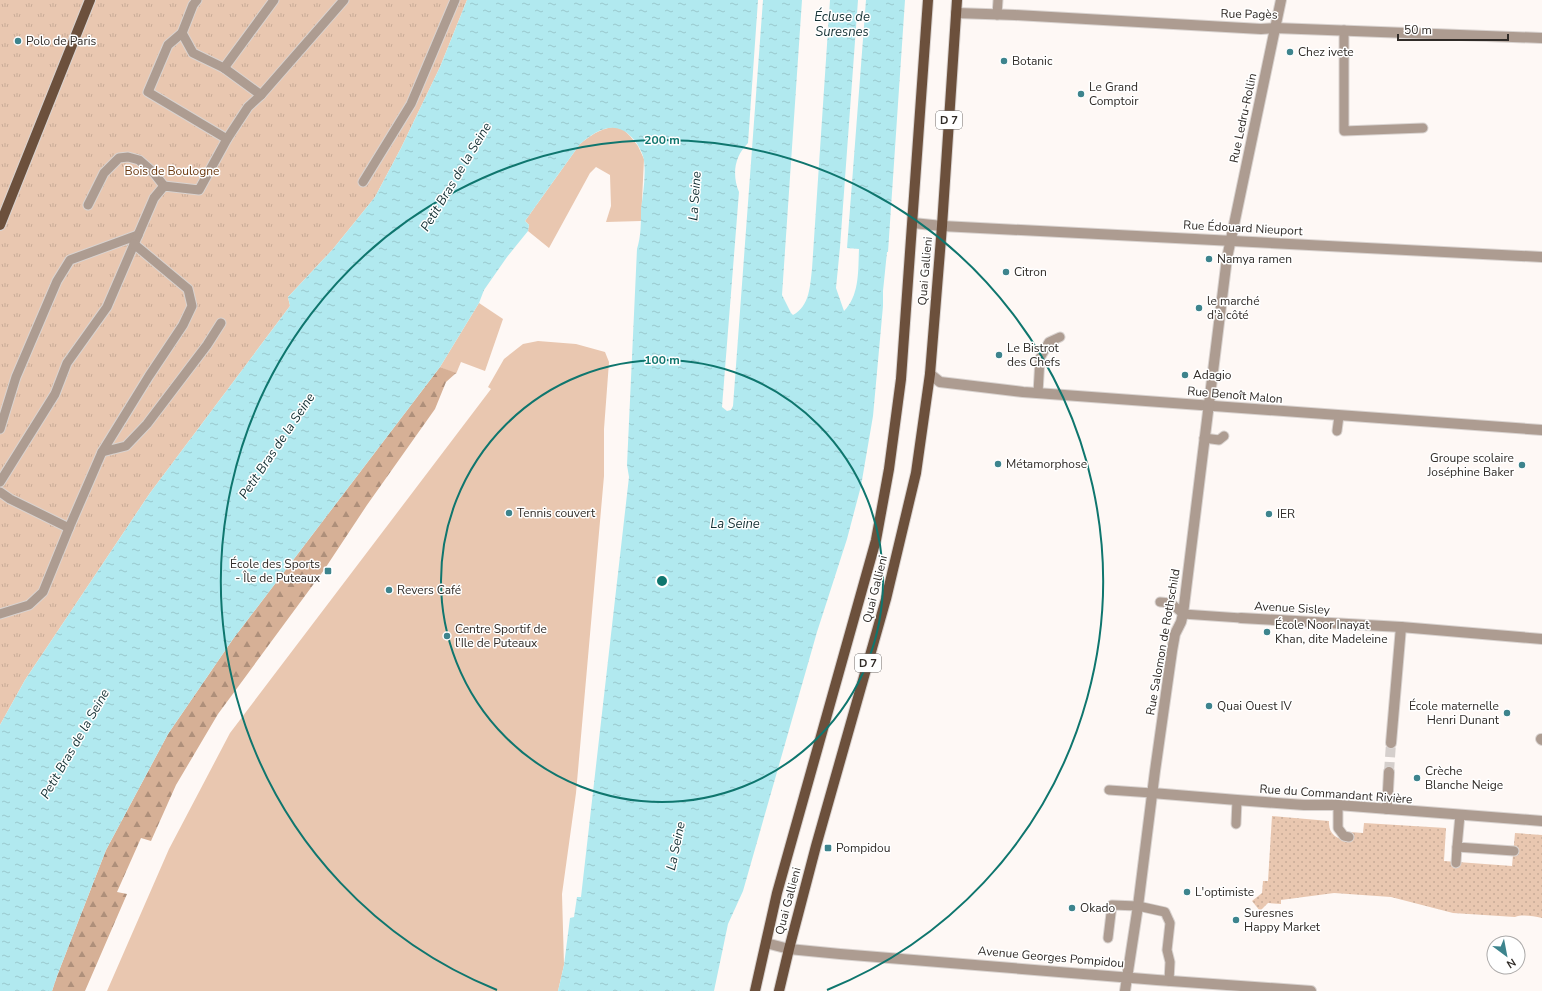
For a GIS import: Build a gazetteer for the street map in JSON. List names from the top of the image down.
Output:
{
  "streets": {
    "main road": ["D 7", "Quai Gallieni"],
    "street": [
      "Rue Pagès",
      "Rue Ledru-Rollin",
      "Rue Édouard Nieuport",
      "Rue Benoît Malon",
      "Avenue Sisley",
      "Rue Salomon de Rothschild",
      "Rue du Commandant Rivière",
      "Avenue Georges Pompidou"
    ]
  },
  "crossings": [
    ["Rue Pagès", "Rue Ledru-Rollin"],
    ["Rue Pagès", "Quai Gallieni"],
    ["Rue Ledru-Rollin", "Rue Édouard Nieuport"],
    ["Rue Ledru-Rollin", "Rue Salomon de Rothschild"],
    ["D 7", "Quai Gallieni"],
    ["D 7", "Avenue Georges Pompidou"],
    ["Rue Édouard Nieuport", "Quai Gallieni"],
    ["Rue Édouard Nieuport", "Rue Salomon de Rothschild"],
    ["Quai Gallieni", "Rue Benoît Malon"],
    ["Quai Gallieni", "Avenue Georges Pompidou"],
    ["Rue Benoît Malon", "Rue Salomon de Rothschild"],
    ["Avenue Sisley", "Rue Salomon de Rothschild"],
    ["Rue Salomon de Rothschild", "Rue du Commandant Rivière"],
    ["Rue Salomon de Rothschild", "Avenue Georges Pompidou"]
  ],
  "water": ["Écluse de Suresnes", "Petit Bras de la Seine", "La Seine"],
  "parks": ["Bois de Boulogne"],
  "places": {
    "other": [
      "Polo de Paris",
      "Chez ivete",
      "Botanic",
      "Le Grand Comptoir",
      "Namya ramen",
      "Citron",
      "le marché d'à côté",
      "Le Bistrot des Chefs",
      "Adagio",
      "Métamorphose",
      "Groupe scolaire Joséphine Baker",
      "Tennis couvert",
      "IER",
      "Revers Café",
      "École Noor Inayat Khan, dite Madeleine",
      "Centre Sportif de l'Ile de Puteaux",
      "Quai Ouest IV",
      "École maternelle Henri Dunant",
      "Crèche Blanche Neige",
      "L'optimiste",
      "Okado",
      "Suresnes Happy Market"
    ],
    "transit": ["École des Sports - Île de Puteaux", "Pompidou"]
  },
  "scale_bar": "50 m",
  "north": "bottom right",
  "rings": ["200 m", "100 m"]
}
